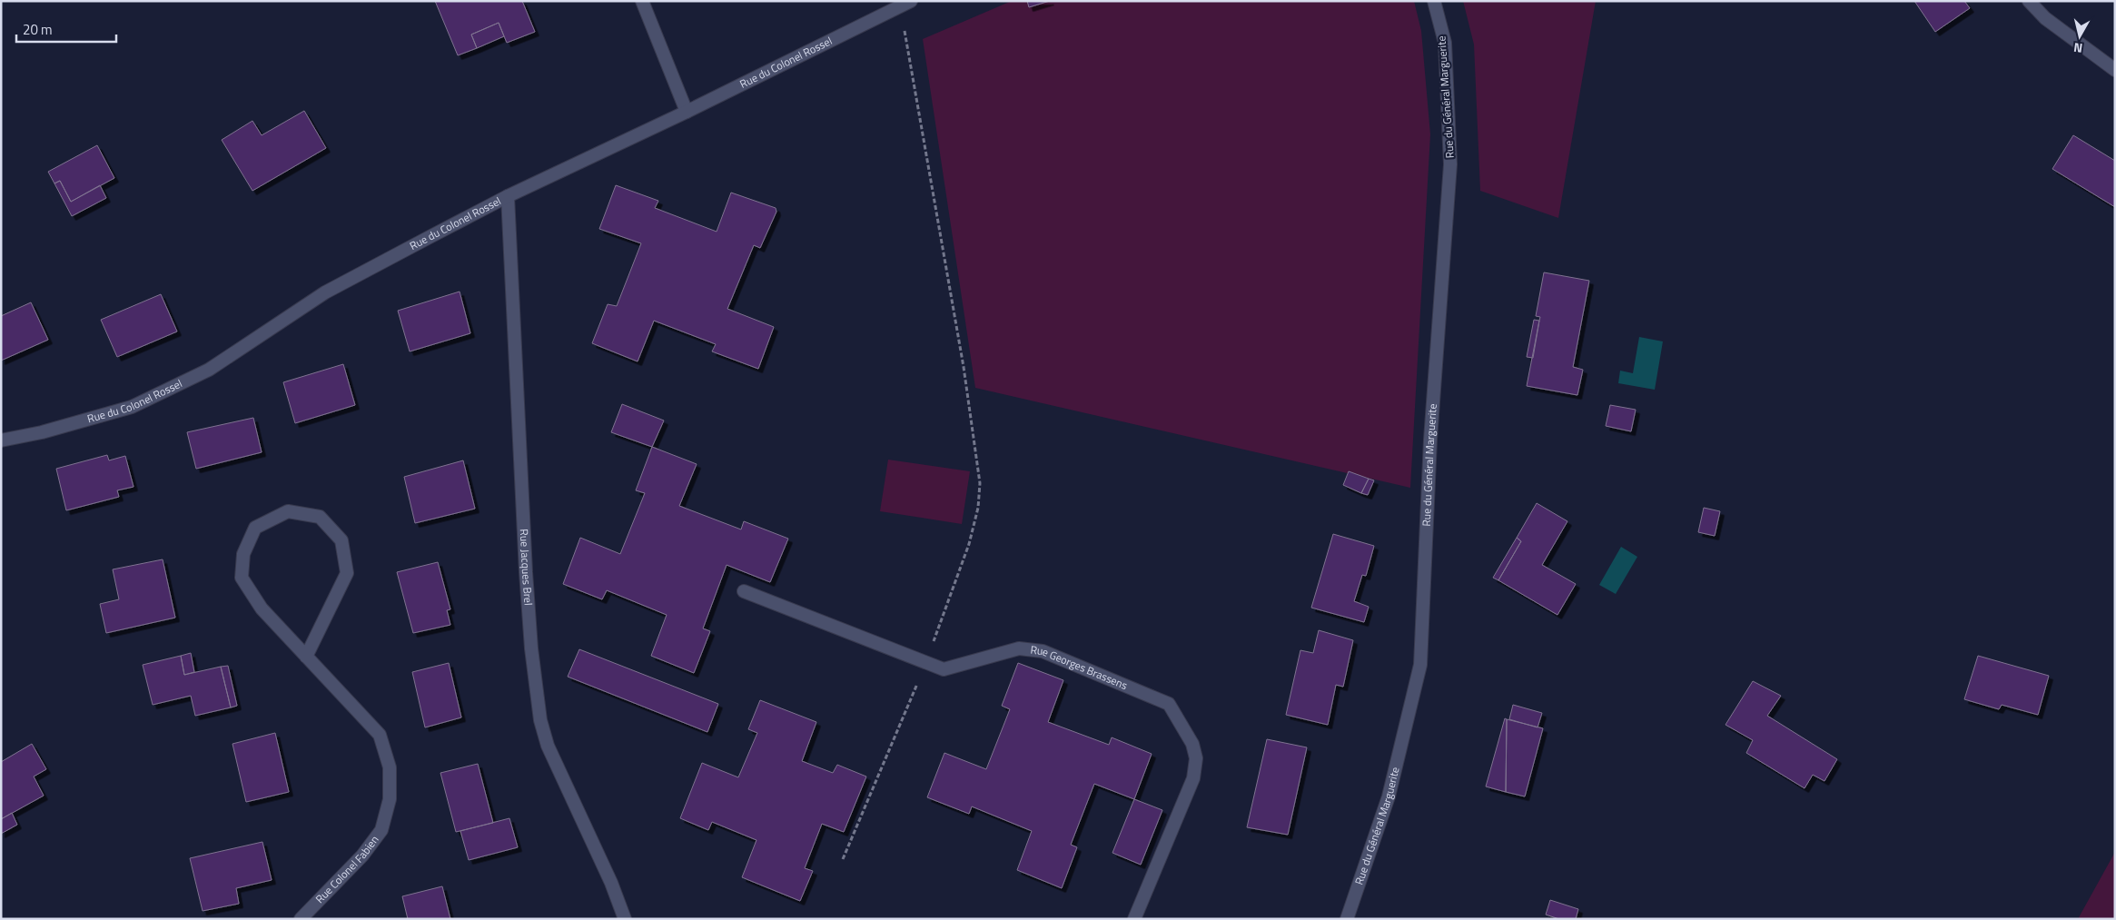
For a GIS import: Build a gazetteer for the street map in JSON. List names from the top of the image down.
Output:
{
  "streets": {
    "street": [
      "Rue du Colonel Rossel",
      "Rue du Général Marguerite",
      "Rue Jacques Brel",
      "Rue Georges Brassens",
      "Rue Colonel Fabien"
    ]
  },
  "crossings": [
    ["Rue du Colonel Rossel", "Rue Jacques Brel"]
  ],
  "scale_bar": "20 m",
  "north": "bottom"
}
